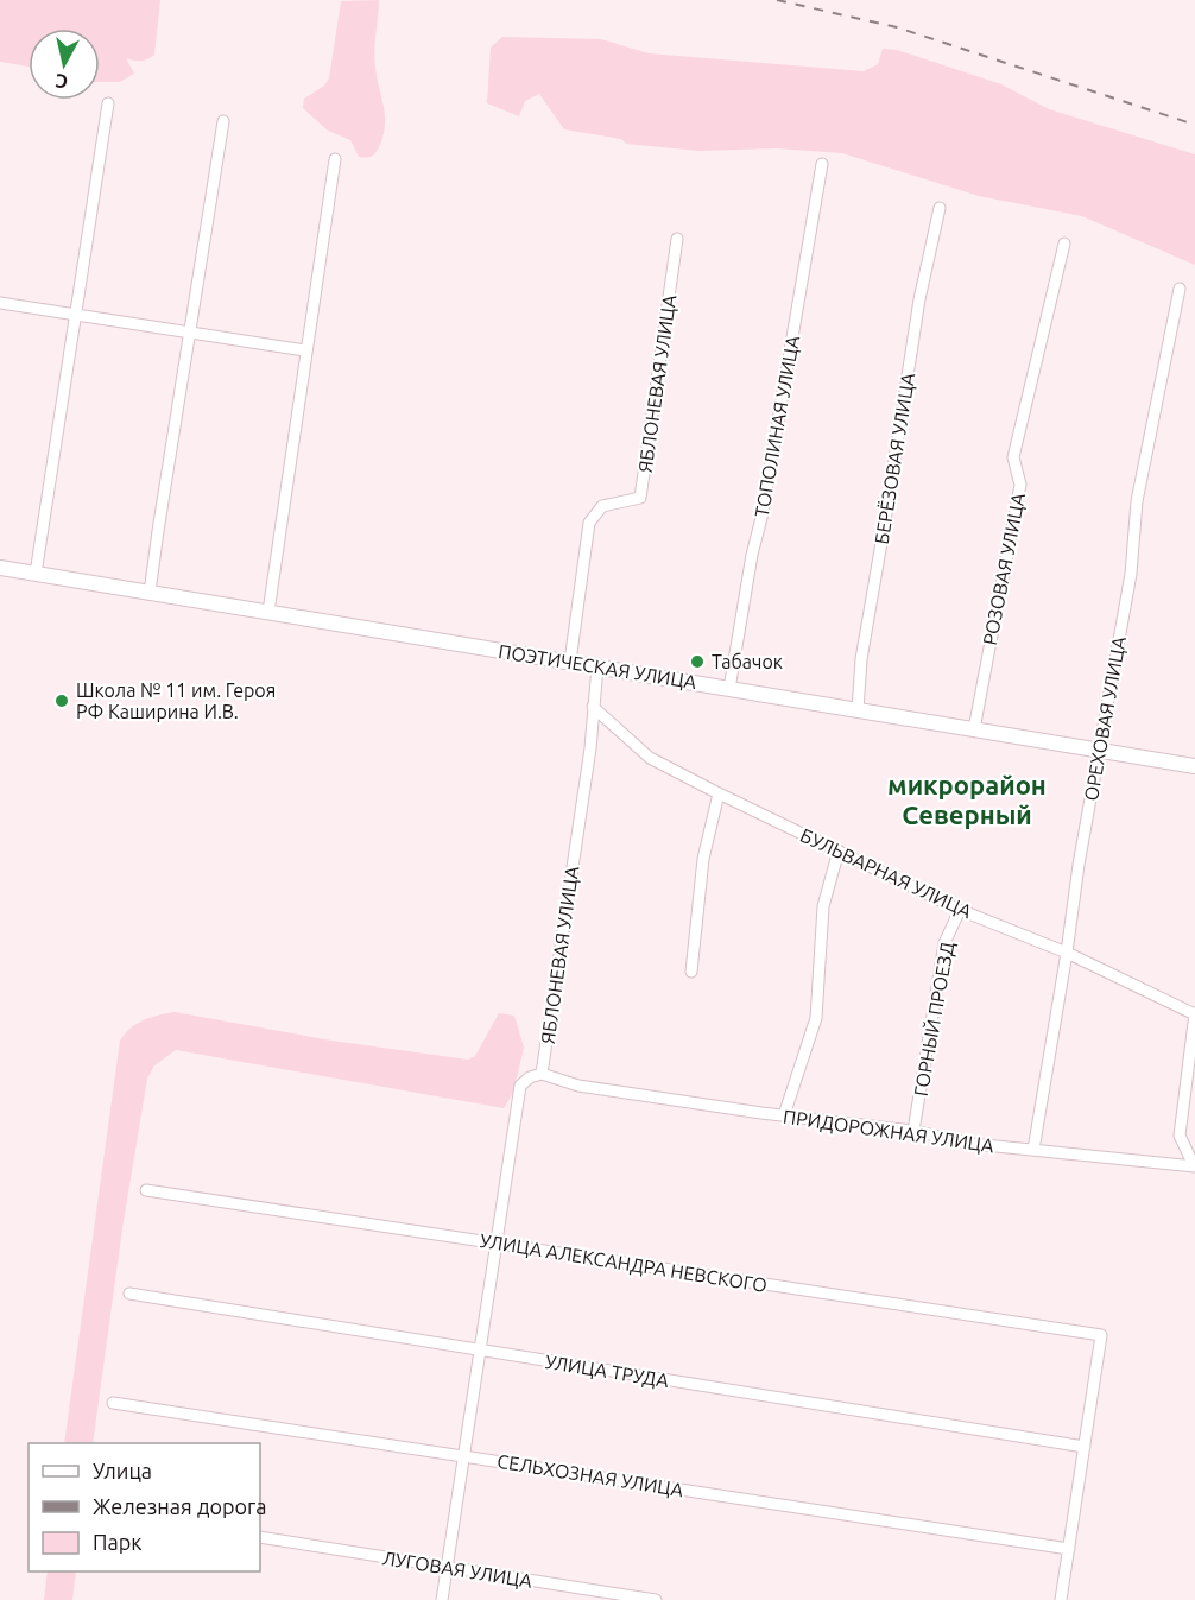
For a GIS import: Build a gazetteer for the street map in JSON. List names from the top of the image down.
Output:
{
  "streets": {
    "street": [
      "ЯБЛОНЕВАЯ УЛИЦА",
      "ТОПОЛИНАЯ УЛИЦА",
      "БЕРЁЗОВАЯ УЛИЦА",
      "РОЗОВАЯ УЛИЦА",
      "ПОЭТИЧЕСКАЯ УЛИЦА",
      "ОРЕХОВАЯ УЛИЦА",
      "БУЛЬВАРНАЯ УЛИЦА",
      "ГОРНЫЙ ПРОЕЗД",
      "ПРИДОРОЖНАЯ УЛИЦА",
      "УЛИЦА АЛЕКСАНДРА НЕВСКОГО",
      "УЛИЦА ТРУДА",
      "СЕЛЬХОЗНАЯ УЛИЦА",
      "ЛУГОВАЯ УЛИЦА"
    ]
  },
  "crossings": [
    ["ЯБЛОНЕВАЯ УЛИЦА", "ПОЭТИЧЕСКАЯ УЛИЦА"],
    ["ЯБЛОНЕВАЯ УЛИЦА", "БУЛЬВАРНАЯ УЛИЦА"],
    ["ЯБЛОНЕВАЯ УЛИЦА", "ПРИДОРОЖНАЯ УЛИЦА"],
    ["ТОПОЛИНАЯ УЛИЦА", "ПОЭТИЧЕСКАЯ УЛИЦА"],
    ["БЕРЁЗОВАЯ УЛИЦА", "ПОЭТИЧЕСКАЯ УЛИЦА"],
    ["РОЗОВАЯ УЛИЦА", "ПОЭТИЧЕСКАЯ УЛИЦА"],
    ["ПОЭТИЧЕСКАЯ УЛИЦА", "ОРЕХОВАЯ УЛИЦА"],
    ["ОРЕХОВАЯ УЛИЦА", "БУЛЬВАРНАЯ УЛИЦА"],
    ["ОРЕХОВАЯ УЛИЦА", "ПРИДОРОЖНАЯ УЛИЦА"],
    ["БУЛЬВАРНАЯ УЛИЦА", "ГОРНЫЙ ПРОЕЗД"],
    ["ГОРНЫЙ ПРОЕЗД", "ПРИДОРОЖНАЯ УЛИЦА"],
    ["УЛИЦА АЛЕКСАНДРА НЕВСКОГО", "УЛИЦА ТРУДА"]
  ],
  "districts": ["микрорайон Северный"],
  "places": ["Табачок", "Школа № 11 им. Героя РФ Каширина И.В."],
  "legend": ["Улица", "Железная дорога", "Парк"],
  "north": "bottom"
}
